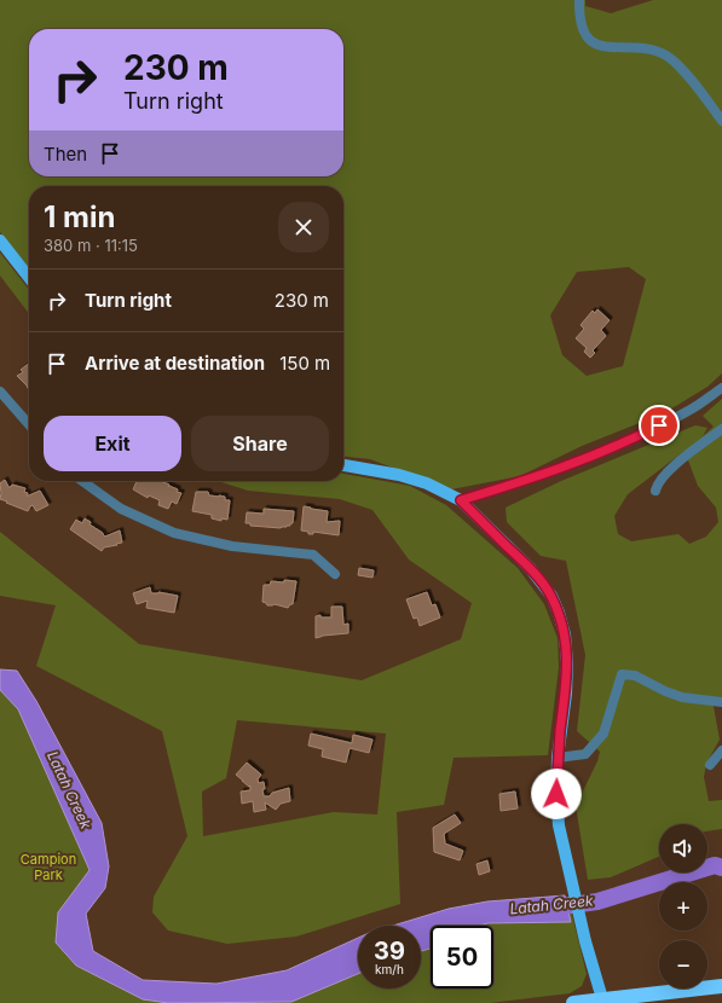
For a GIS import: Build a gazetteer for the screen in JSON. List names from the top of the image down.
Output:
{
  "water": ["Latah Creek"],
  "parks": ["Campion Park"],
  "page": {
    "turn": ["230 m", "Turn right"],
    "then": "Then",
    "heading": ["1 min", "380 m · 11:15"],
    "list": [
      {
        "name": "Turn right",
        "value": "230 m"
      },
      {
        "name": "Arrive at destination",
        "value": "150 m"
      }
    ],
    "buttons": ["Exit", "Share"],
    "map_buttons": ["+", "−"],
    "speed": "39 km/h",
    "limit": "50"
  }
}
